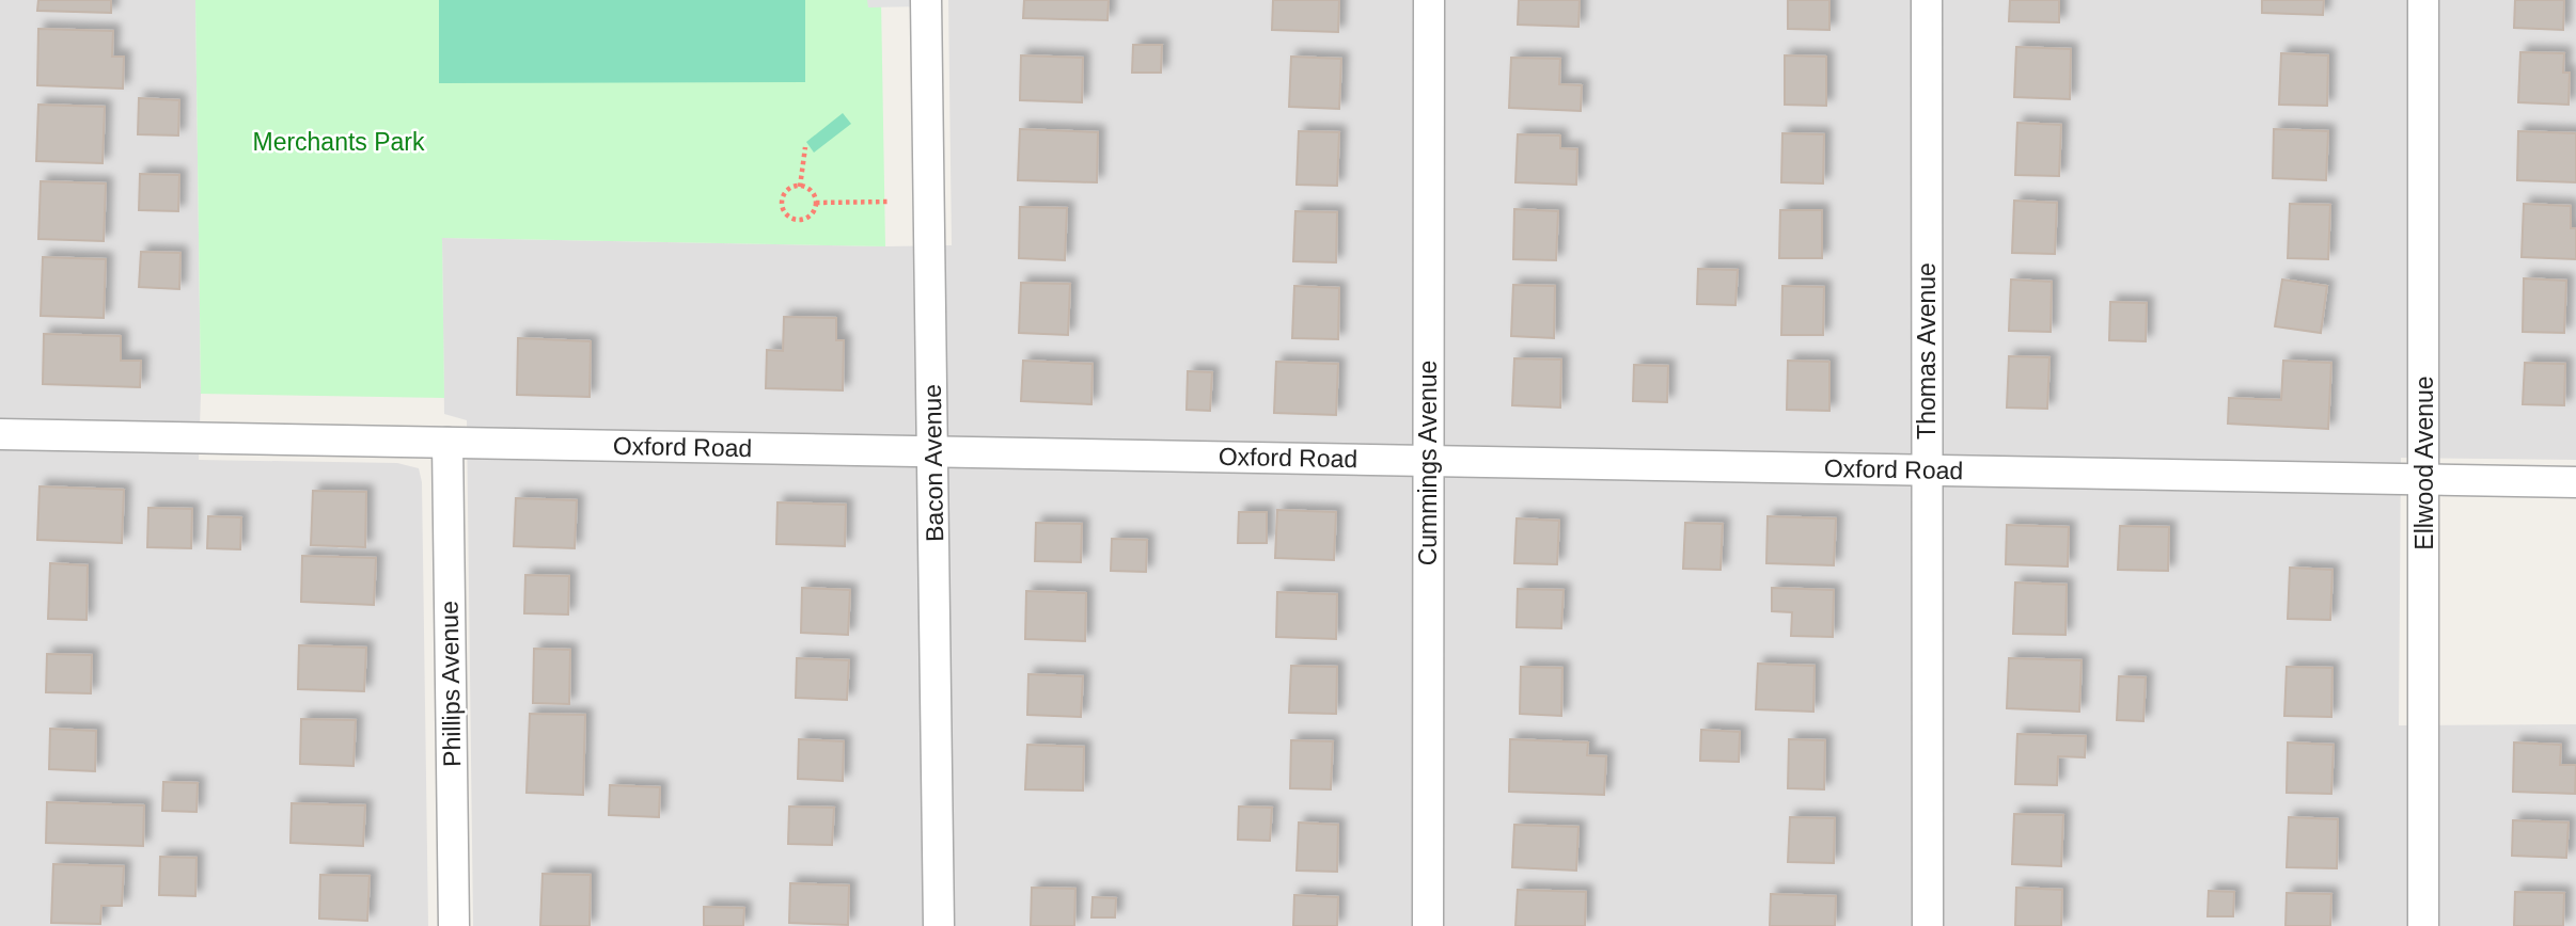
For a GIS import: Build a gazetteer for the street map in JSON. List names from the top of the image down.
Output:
{
  "streets": {
    "street": [
      "Thomas Avenue",
      "Oxford Road",
      "Bacon Avenue",
      "Cummings Avenue",
      "Ellwood Avenue",
      "Phillips Avenue"
    ]
  },
  "crossings": [
    ["Thomas Avenue", "Oxford Road"],
    ["Oxford Road", "Bacon Avenue"],
    ["Oxford Road", "Cummings Avenue"],
    ["Oxford Road", "Ellwood Avenue"],
    ["Oxford Road", "Phillips Avenue"]
  ],
  "parks": ["Merchants Park"]
}
